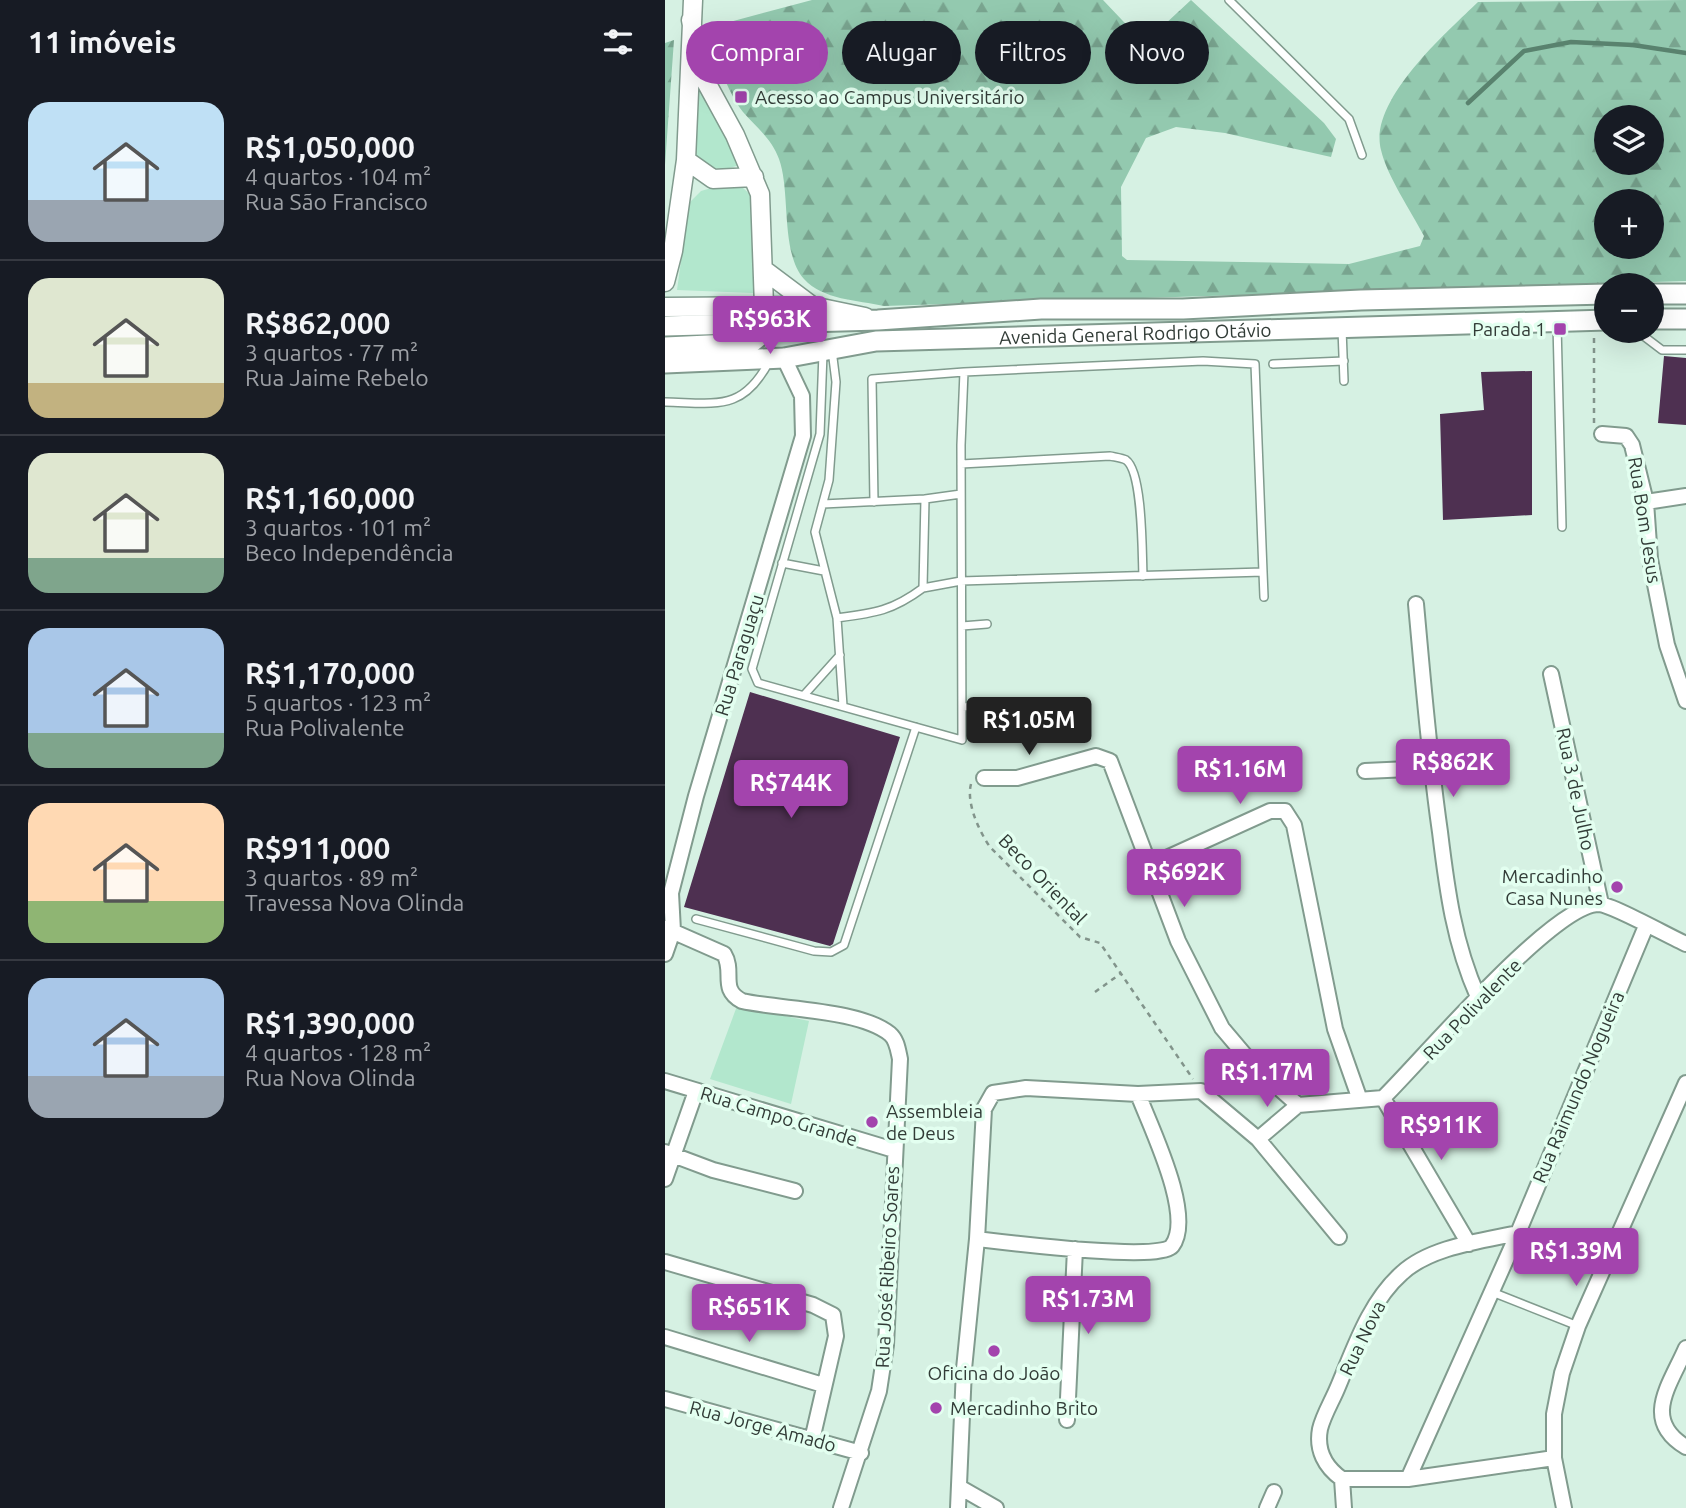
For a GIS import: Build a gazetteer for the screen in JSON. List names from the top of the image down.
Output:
{
  "streets": {
    "main road": ["Avenida General Rodrigo Otávio"],
    "street": [
      "Rua Bom Jesus",
      "Rua Paraguaçu",
      "Rua 3 de Julho",
      "Rua Polivalente",
      "Rua Raimundo Nogueira",
      "Rua Campo Grande",
      "Rua José Ribeiro Soares",
      "Rua Nova",
      "Rua Jorge Amado"
    ],
    "path": ["Beco Oriental"]
  },
  "crossings": [
    ["Avenida General Rodrigo Otávio", "Rua Paraguaçu"],
    ["Rua Paraguaçu", "Rua José Ribeiro Soares"],
    ["Rua 3 de Julho", "Rua Polivalente"],
    ["Rua Raimundo Nogueira", "Rua Nova"],
    ["Rua Campo Grande", "Rua José Ribeiro Soares"],
    ["Rua José Ribeiro Soares", "Rua Jorge Amado"]
  ],
  "places": {
    "transit": ["Acesso ao Campus Universitário", "Parada 1"],
    "other": [
      "Mercadinho Casa Nunes",
      "Assembleia de Deus",
      "Oficina do João",
      "Mercadinho Brito"
    ]
  },
  "page": {
    "heading": "11 imóveis",
    "chip": [
      "Comprar",
      "Alugar",
      "Filtros",
      "Novo"
    ],
    "list": [
      {
        "name": "R$1,050,000",
        "note": "4 quartos · 104 m² · Rua São Francisco"
      },
      {
        "name": "R$862,000",
        "note": "3 quartos · 77 m² · Rua Jaime Rebelo"
      },
      {
        "name": "R$1,160,000",
        "note": "3 quartos · 101 m² · Beco Independência"
      },
      {
        "name": "R$1,170,000",
        "note": "5 quartos · 123 m² · Rua Polivalente"
      },
      {
        "name": "R$911,000",
        "note": "3 quartos · 89 m² · Travessa Nova Olinda"
      },
      {
        "name": "R$1,390,000",
        "note": "4 quartos · 128 m² · Rua Nova Olinda"
      }
    ],
    "map_buttons": ["+", "−"],
    "price": [
      "R$963K",
      "R$1.05M",
      "R$862K",
      "R$1.16M",
      "R$744K",
      "R$692K",
      "R$1.17M",
      "R$911K",
      "R$1.39M",
      "R$1.73M",
      "R$651K"
    ]
  }
}
